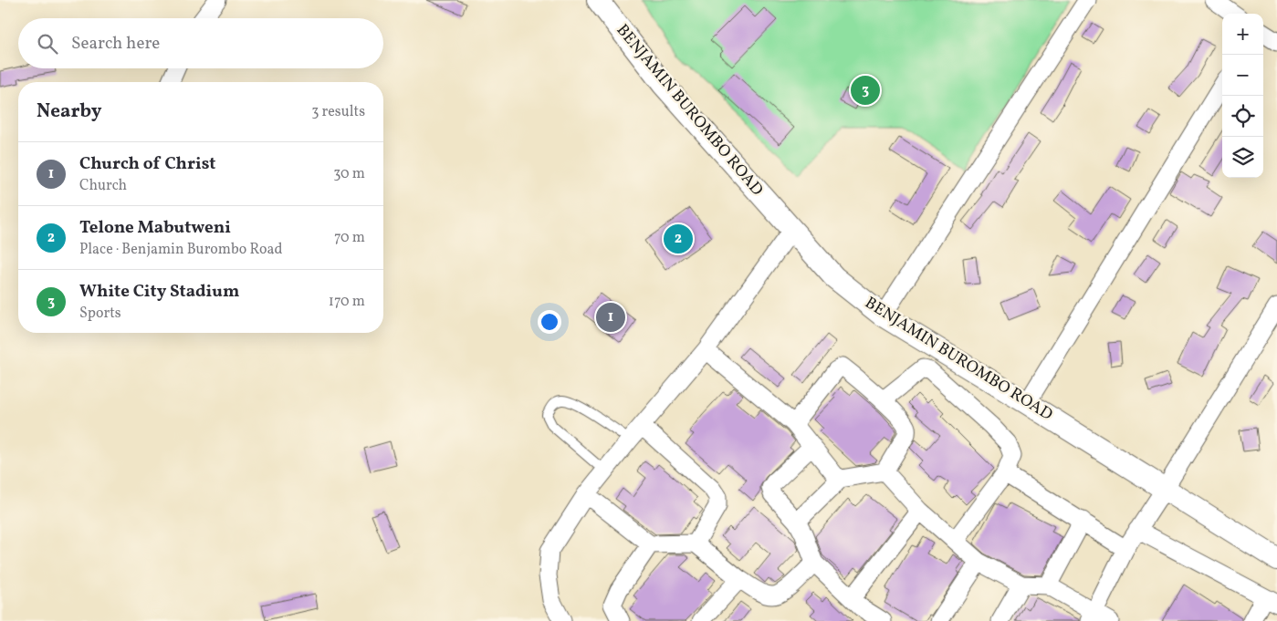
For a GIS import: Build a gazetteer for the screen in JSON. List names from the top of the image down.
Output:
{
  "streets": {
    "street": ["BENJAMIN BUROMBO ROAD"]
  },
  "page": {
    "map_buttons": ["+", "−"],
    "search": "Search here",
    "pins": ["3", "2", "1"],
    "heading": ["Nearby", "3 results"],
    "list": [
      {
        "mark": "1",
        "name": "Church of Christ",
        "note": "Church",
        "value": "30 m"
      },
      {
        "mark": "2",
        "name": "Telone Mabutweni",
        "note": "Place · Benjamin Burombo Road",
        "value": "70 m"
      },
      {
        "mark": "3",
        "name": "White City Stadium",
        "note": "Sports",
        "value": "170 m"
      }
    ]
  }
}
